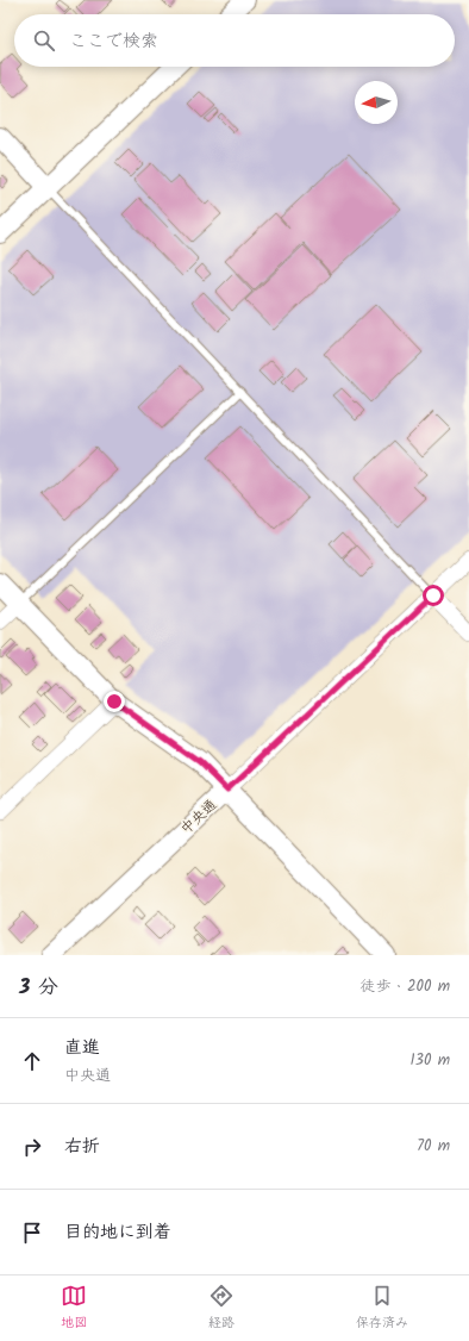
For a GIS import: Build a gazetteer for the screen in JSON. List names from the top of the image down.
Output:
{
  "streets": {
    "street": ["中央通"]
  },
  "north": "left",
  "page": {
    "search": "ここで検索",
    "heading": ["3 分", "徒歩 · 200 m"],
    "list": [
      ["直進", "中央通", "130 m"],
      ["右折", "70 m"],
      "目的地に到着"
    ],
    "nav": ["地図", "経路", "保存済み"]
  }
}
